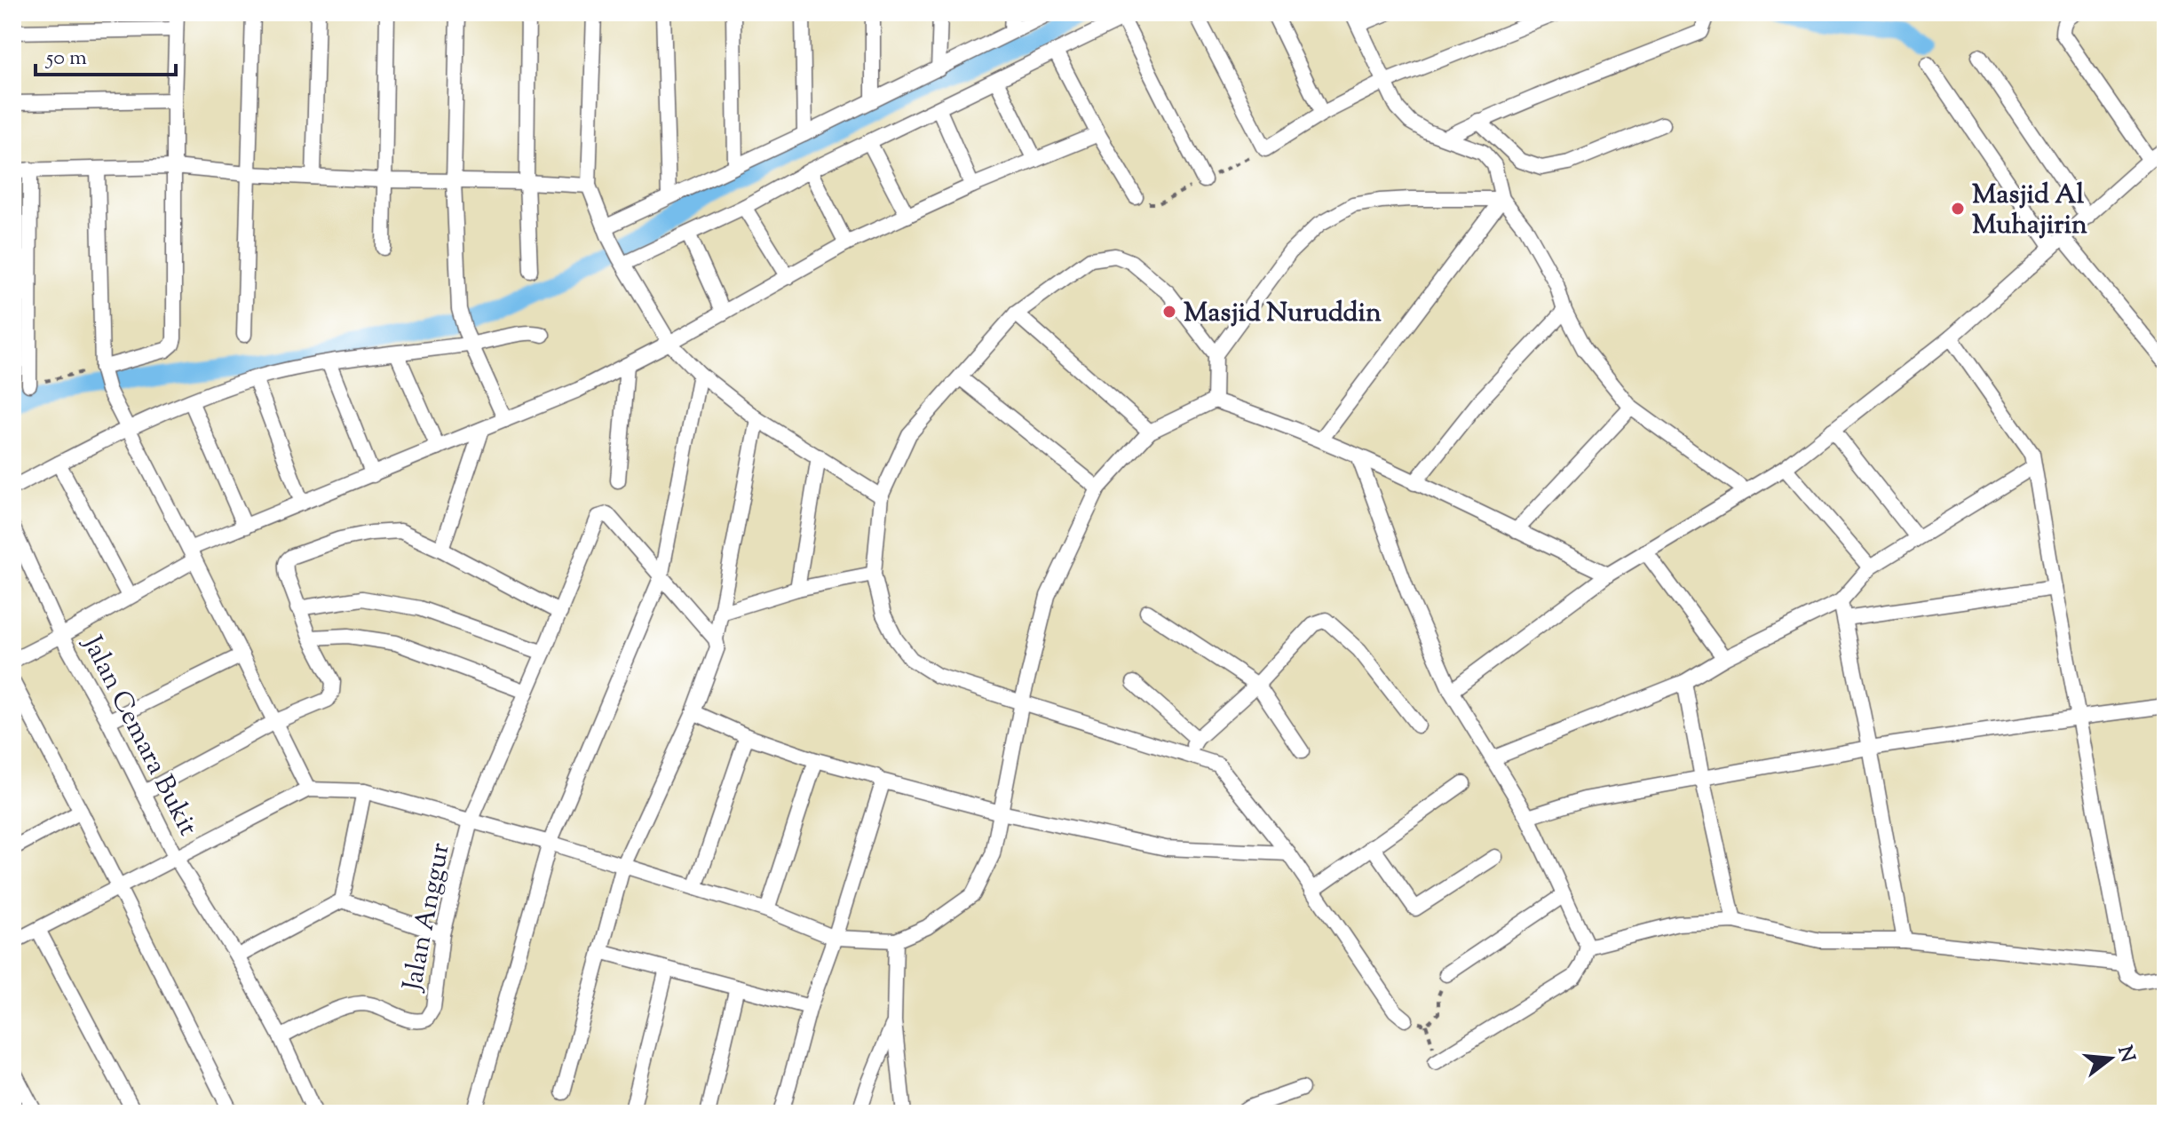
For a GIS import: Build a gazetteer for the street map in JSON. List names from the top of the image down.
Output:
{
  "streets": {
    "street": ["Jalan Cemara Bukit", "Jalan Anggur"]
  },
  "crossings": [
    ["Jalan Cemara Bukit", "Jalan Anggur"]
  ],
  "places": ["Masjid Al Muhajirin", "Masjid Nuruddin"],
  "scale_bar": "50 m",
  "north": "right"
}
